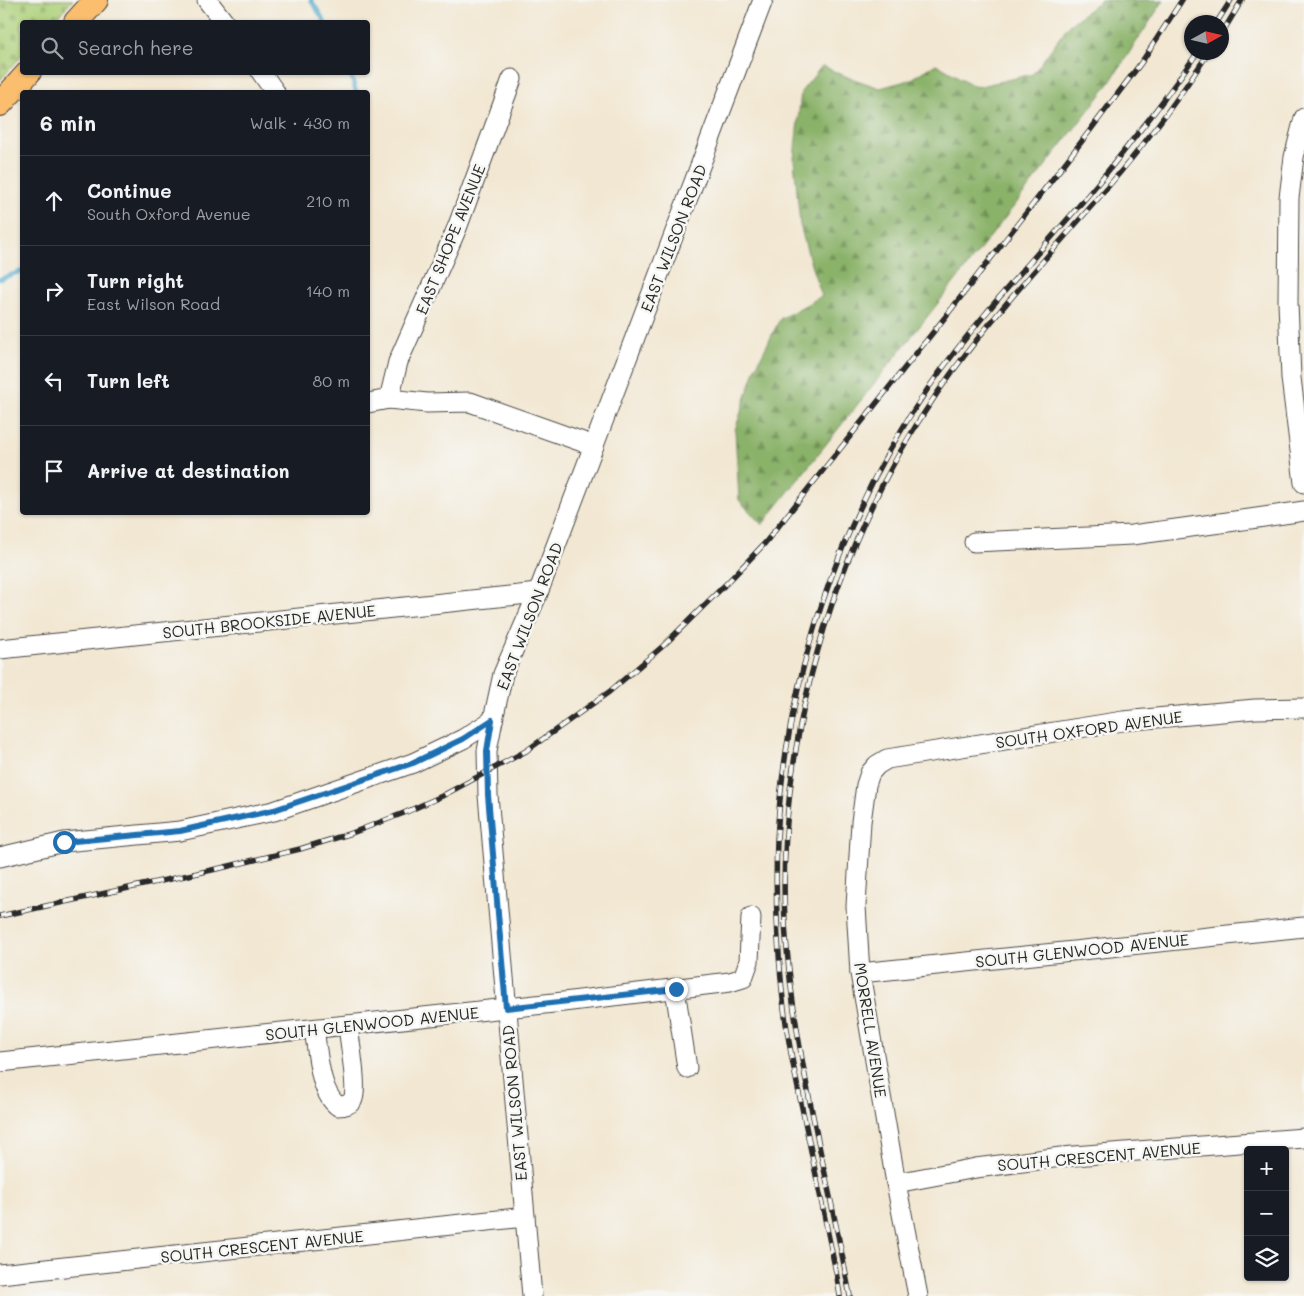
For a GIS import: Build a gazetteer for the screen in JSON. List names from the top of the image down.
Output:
{
  "streets": {
    "street": [
      "EAST WILSON ROAD",
      "EAST SHOPE AVENUE",
      "SOUTH BROOKSIDE AVENUE",
      "SOUTH OXFORD AVENUE",
      "SOUTH GLENWOOD AVENUE",
      "MORRELL AVENUE",
      "SOUTH CRESCENT AVENUE"
    ]
  },
  "crossings": [
    ["EAST WILSON ROAD", "SOUTH BROOKSIDE AVENUE"],
    ["EAST WILSON ROAD", "SOUTH GLENWOOD AVENUE"],
    ["EAST WILSON ROAD", "SOUTH CRESCENT AVENUE"],
    ["SOUTH OXFORD AVENUE", "MORRELL AVENUE"],
    ["SOUTH GLENWOOD AVENUE", "MORRELL AVENUE"],
    ["MORRELL AVENUE", "SOUTH CRESCENT AVENUE"]
  ],
  "north": "right",
  "page": {
    "search": "Search here",
    "heading": ["6 min", "Walk · 430 m"],
    "list": [
      ["Continue", "South Oxford Avenue", "210 m"],
      ["Turn right", "East Wilson Road", "140 m"],
      ["Turn left", "80 m"],
      "Arrive at destination"
    ],
    "map_buttons": ["+", "−"]
  }
}
